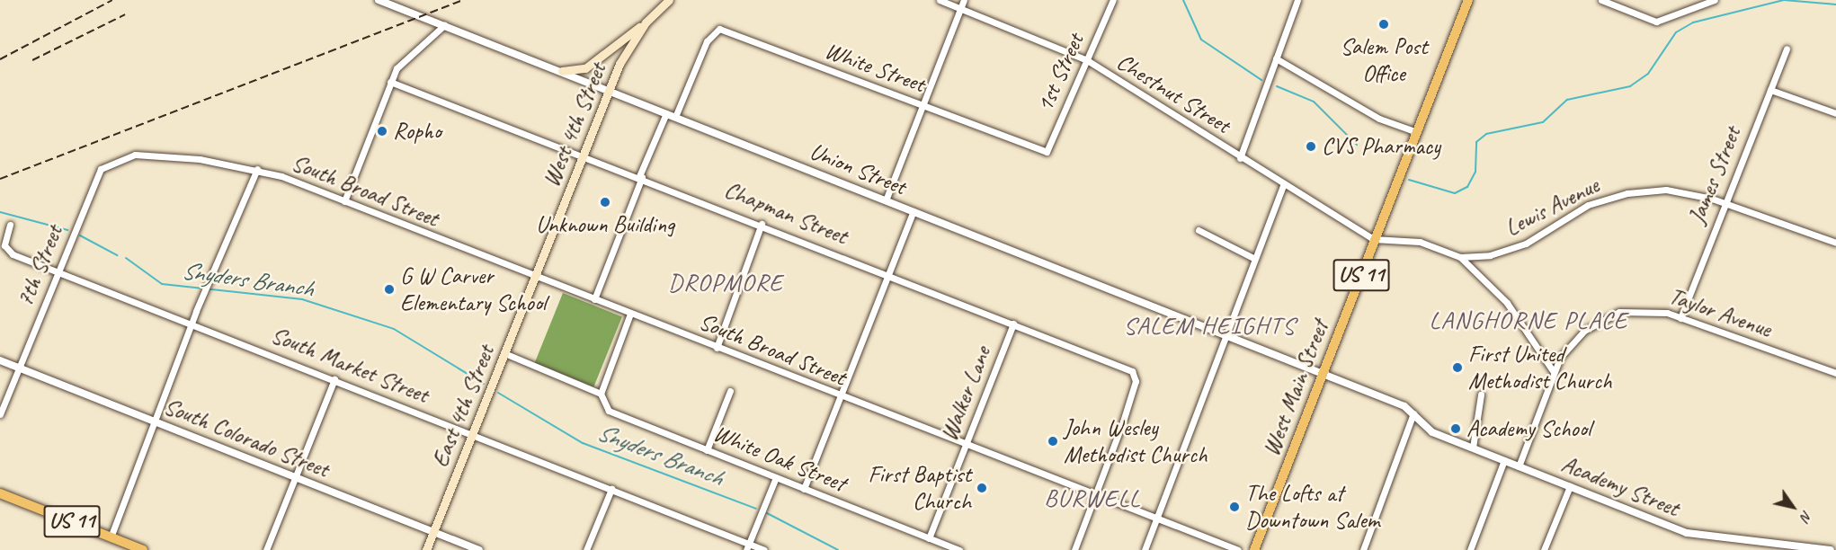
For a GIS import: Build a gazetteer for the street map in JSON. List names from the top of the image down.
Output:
{
  "streets": {
    "main road": [
      "West 4th Street",
      "US 11",
      "West Main Street",
      "East 4th Street"
    ],
    "street": [
      "White Street",
      "1st Street",
      "Chestnut Street",
      "Union Street",
      "James Street",
      "South Broad Street",
      "Lewis Avenue",
      "Chapman Street",
      "7th Street",
      "Taylor Avenue",
      "South Market Street",
      "Walker Lane",
      "South Colorado Street",
      "White Oak Street",
      "Academy Street"
    ]
  },
  "crossings": [
    ["White Street", "1st Street"],
    ["White Street", "Union Street"],
    ["1st Street", "Chestnut Street"],
    ["Chestnut Street", "Lewis Avenue"],
    ["Chestnut Street", "West Main Street"],
    ["West 4th Street", "Union Street"],
    ["West 4th Street", "South Broad Street"],
    ["West 4th Street", "Chapman Street"],
    ["West 4th Street", "East 4th Street"],
    ["Union Street", "West Main Street"],
    ["Union Street", "Academy Street"],
    ["James Street", "Lewis Avenue"],
    ["James Street", "Taylor Avenue"],
    ["South Broad Street", "Chapman Street"],
    ["South Broad Street", "7th Street"],
    ["South Broad Street", "Walker Lane"],
    ["South Broad Street", "East 4th Street"],
    ["Lewis Avenue", "West Main Street"],
    ["Chapman Street", "Walker Lane"],
    ["7th Street", "South Market Street"],
    ["7th Street", "South Colorado Street"],
    ["Taylor Avenue", "Academy Street"],
    ["South Market Street", "East 4th Street"],
    ["West Main Street", "Academy Street"],
    ["Walker Lane", "White Oak Street"],
    ["East 4th Street", "South Colorado Street"]
  ],
  "districts": [
    "DROPMORE",
    "LANGHORNE PLACE",
    "SALEM HEIGHTS",
    "BURWELL"
  ],
  "water": ["Snyders Branch"],
  "places": [
    "Salem Post Office",
    "Ropho",
    "CVS Pharmacy",
    "Unknown Building",
    "G W Carver Elementary School",
    "First United Methodist Church",
    "Academy School",
    "John Wesley Methodist Church",
    "First Baptist Church",
    "The Lofts at Downtown Salem"
  ],
  "north": "bottom right"
}
